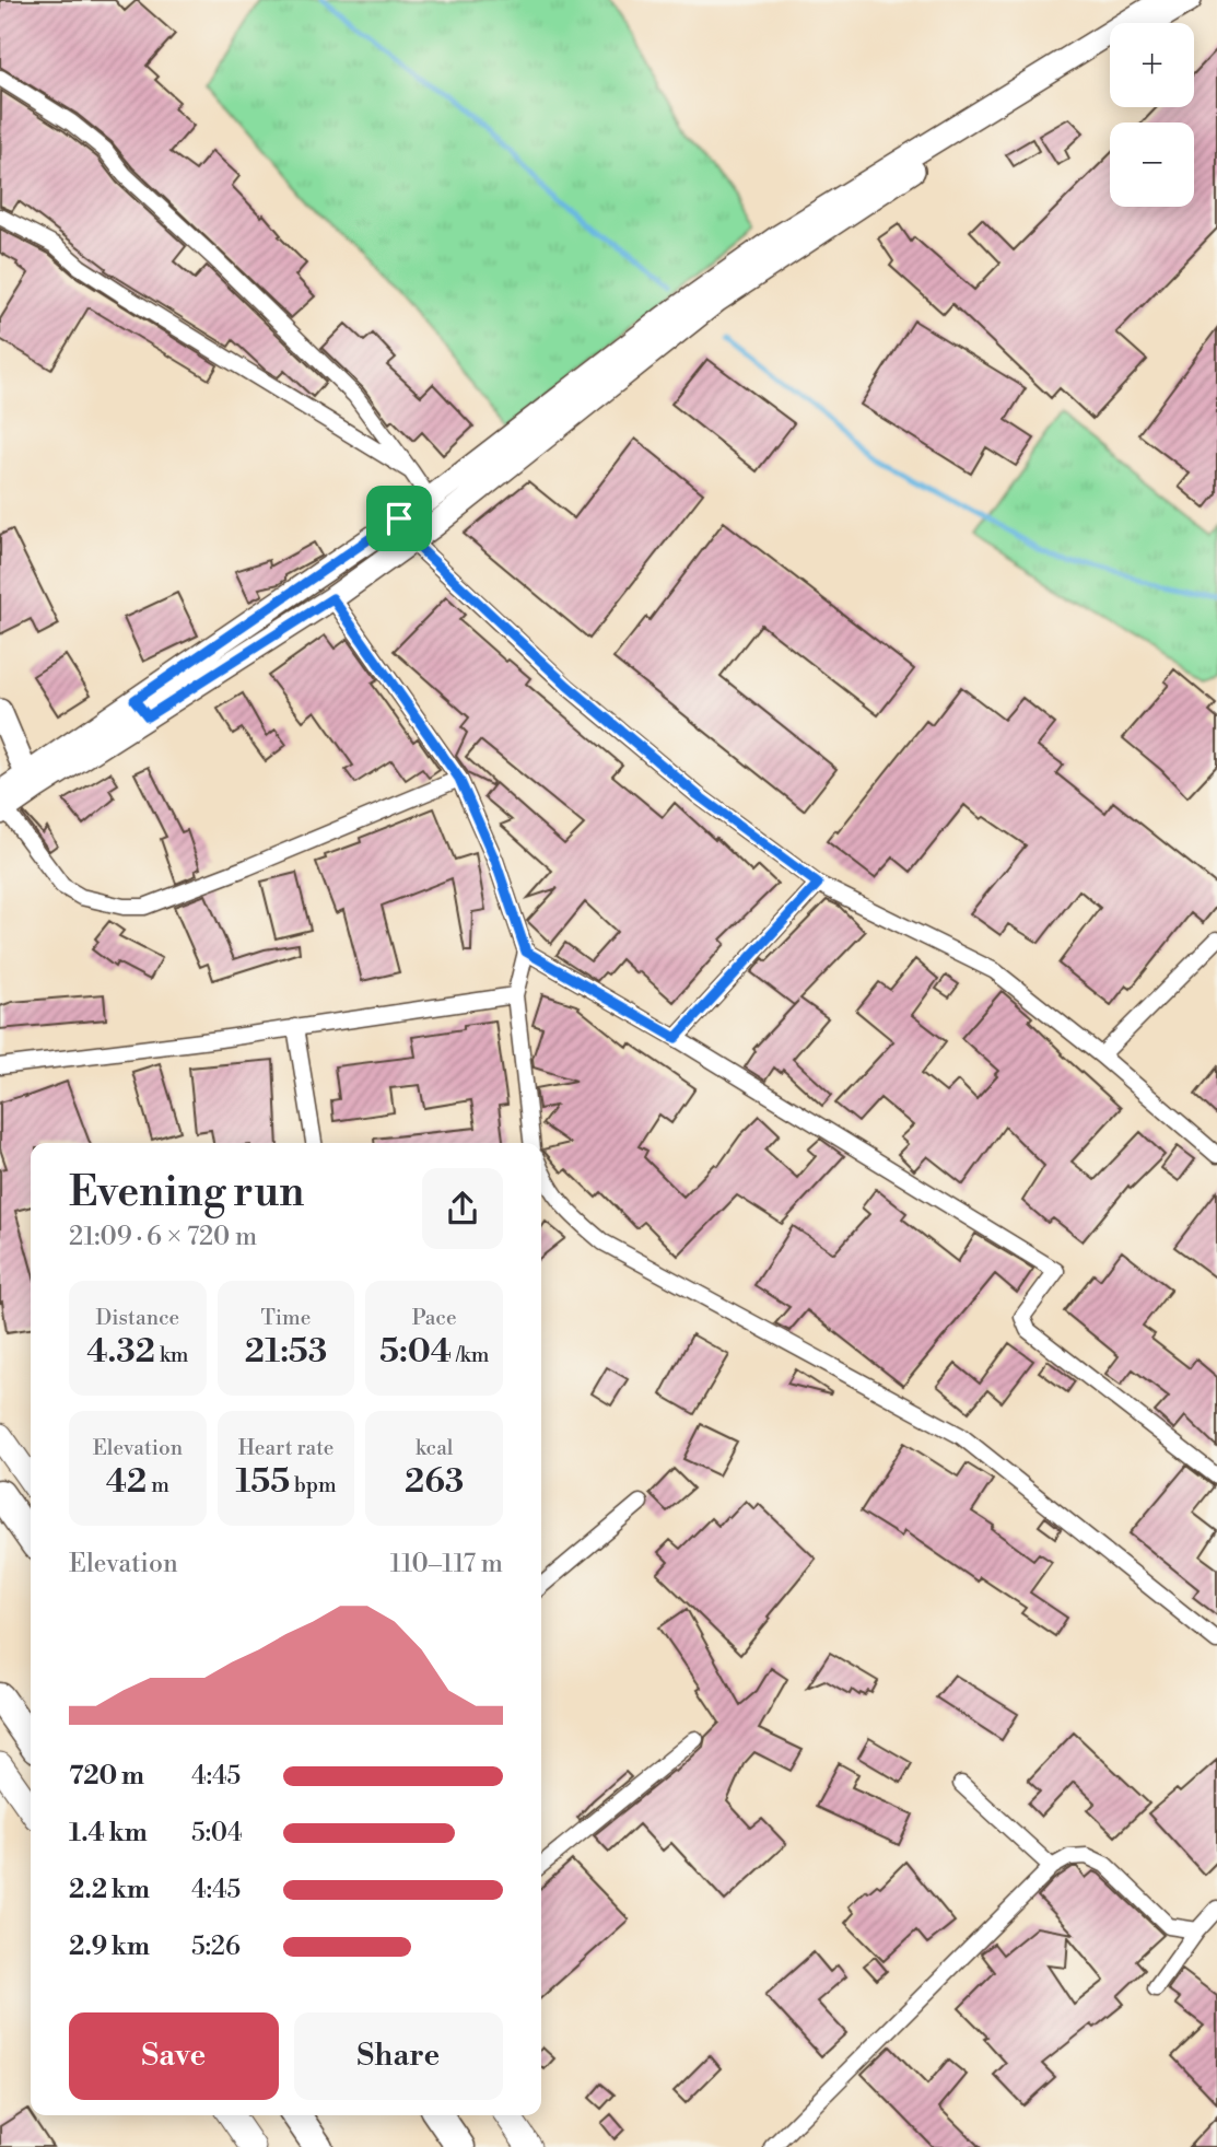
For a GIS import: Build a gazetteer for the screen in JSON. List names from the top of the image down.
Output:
{
  "page": {
    "map_buttons": ["+", "−"],
    "heading": ["Evening run", "21:09 · 6 × 720 m"],
    "stats": [
      ["Distance", "4.32 km"],
      ["Time", "21:53"],
      ["Pace", "5:04 /km"],
      ["Elevation", "42 m"],
      ["Heart rate", "155 bpm"],
      ["kcal", "263"]
    ],
    "chart": ["Elevation", "110–117 m"],
    "list": [
      {
        "name": "720 m",
        "note": "4:45"
      },
      {
        "name": "1.4 km",
        "note": "5:04"
      },
      {
        "name": "2.2 km",
        "note": "4:45"
      },
      {
        "name": "2.9 km",
        "note": "5:26"
      }
    ],
    "buttons": ["Save", "Share"]
  }
}
